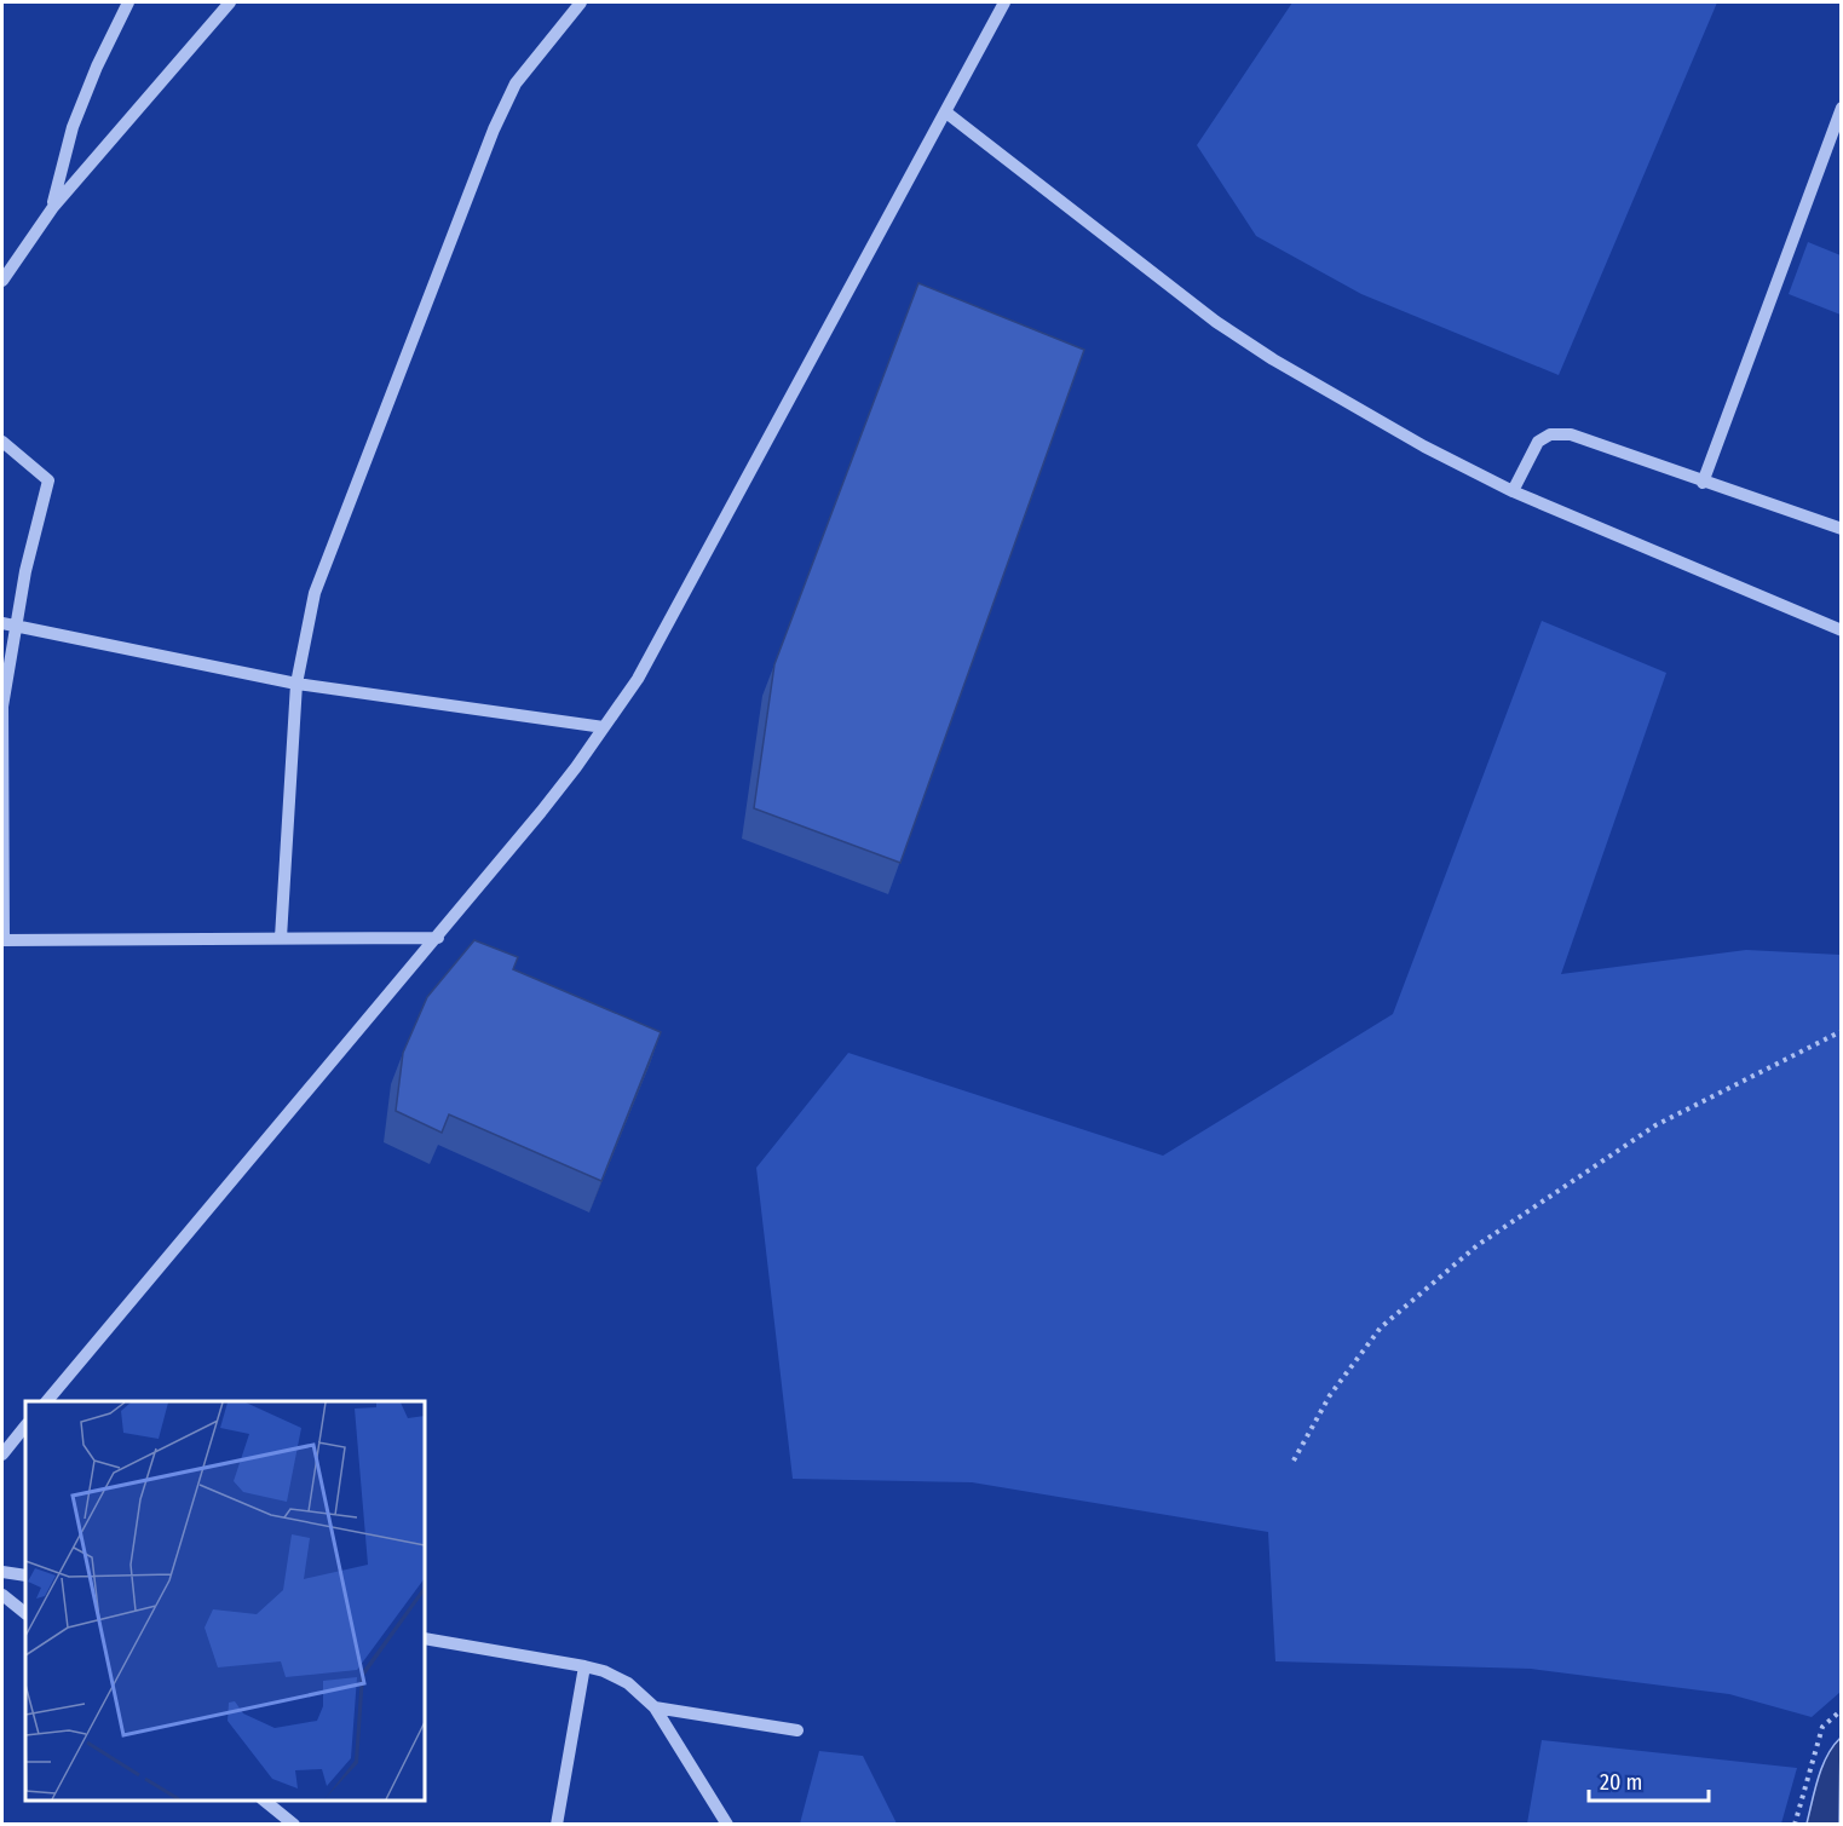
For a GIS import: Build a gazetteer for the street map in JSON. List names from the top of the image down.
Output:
{
  "scale_bar": "20 m"
}
